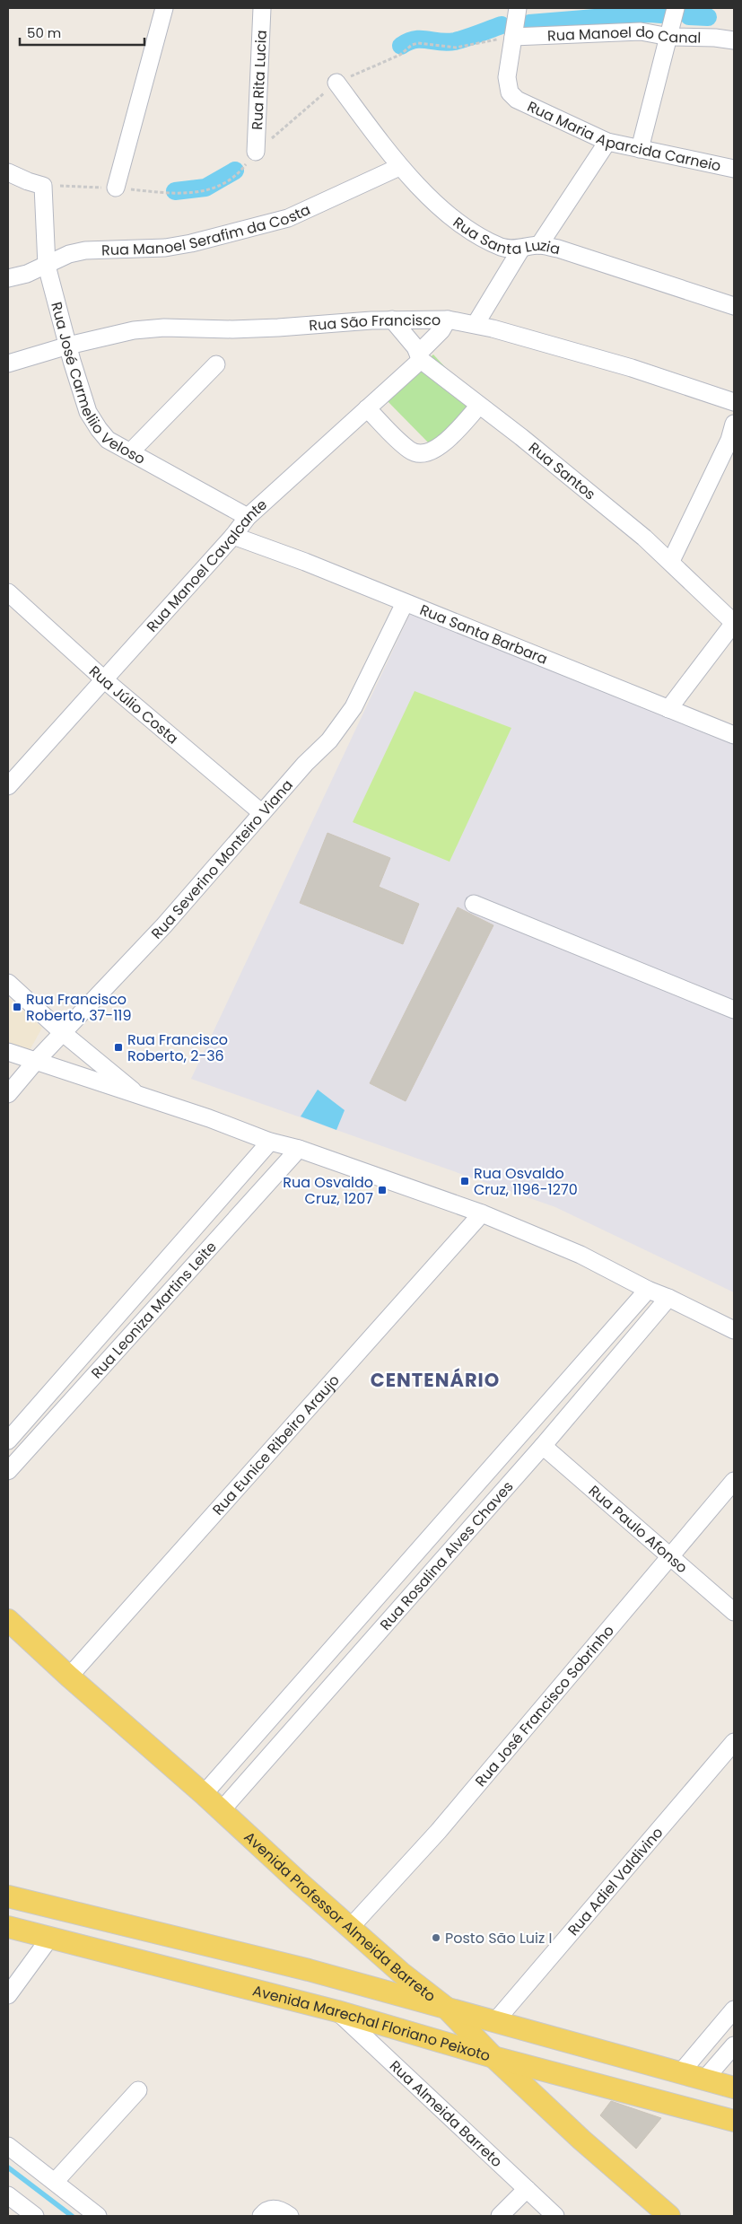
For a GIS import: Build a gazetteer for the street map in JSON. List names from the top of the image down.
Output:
{
  "streets": {
    "main road": ["Avenida Professor Almeida Barreto", "Avenida Marechal Floriano Peixoto"],
    "street": [
      "Rua Manoel do Canal",
      "Rua Rita Lucia",
      "Rua Maria Aparcida Carneio",
      "Rua Manoel Serafim da Costa",
      "Rua Santa Luzia",
      "Rua São Francisco",
      "Rua José Carmeliio Veloso",
      "Rua Santos",
      "Rua Manoel Cavalcante",
      "Rua Santa Barbara",
      "Rua Júlio Costa",
      "Rua Severino Monteiro Viana",
      "Rua Leoniza Martins Leite",
      "Rua Eunice Ribeiro Araujo",
      "Rua Paulo Afonso",
      "Rua Rosalina Alves Chaves",
      "Rua José Francisco Sobrinho",
      "Rua Adiel Valdivino",
      "Rua Almeida Barreto"
    ]
  },
  "crossings": [
    ["Rua Manoel do Canal", "Rua Maria Aparcida Carneio"],
    ["Rua Manoel Serafim da Costa", "Rua Santa Luzia"],
    ["Rua Manoel Serafim da Costa", "Rua José Carmeliio Veloso"],
    ["Rua São Francisco", "Rua José Carmeliio Veloso"],
    ["Rua São Francisco", "Rua Santos"],
    ["Rua São Francisco", "Rua Manoel Cavalcante"],
    ["Rua José Carmeliio Veloso", "Rua Manoel Cavalcante"],
    ["Rua Santos", "Rua Manoel Cavalcante"],
    ["Rua Manoel Cavalcante", "Rua Santa Barbara"],
    ["Rua Manoel Cavalcante", "Rua Júlio Costa"],
    ["Rua Santa Barbara", "Rua Severino Monteiro Viana"],
    ["Rua Júlio Costa", "Rua Severino Monteiro Viana"],
    ["Rua Eunice Ribeiro Araujo", "Avenida Professor Almeida Barreto"],
    ["Rua Paulo Afonso", "Rua Rosalina Alves Chaves"],
    ["Rua Paulo Afonso", "Rua José Francisco Sobrinho"],
    ["Rua Rosalina Alves Chaves", "Avenida Professor Almeida Barreto"],
    ["Rua José Francisco Sobrinho", "Avenida Professor Almeida Barreto"],
    ["Avenida Professor Almeida Barreto", "Avenida Marechal Floriano Peixoto"],
    ["Avenida Marechal Floriano Peixoto", "Rua Almeida Barreto"]
  ],
  "districts": ["CENTENÁRIO"],
  "places": {
    "transit": [
      "Rua Francisco Roberto, 37-119",
      "Rua Francisco Roberto, 2-36",
      "Rua Osvaldo Cruz, 1196-1270",
      "Rua Osvaldo Cruz, 1207"
    ],
    "other": ["Posto São Luiz I"]
  },
  "scale_bar": "50 m"
}
